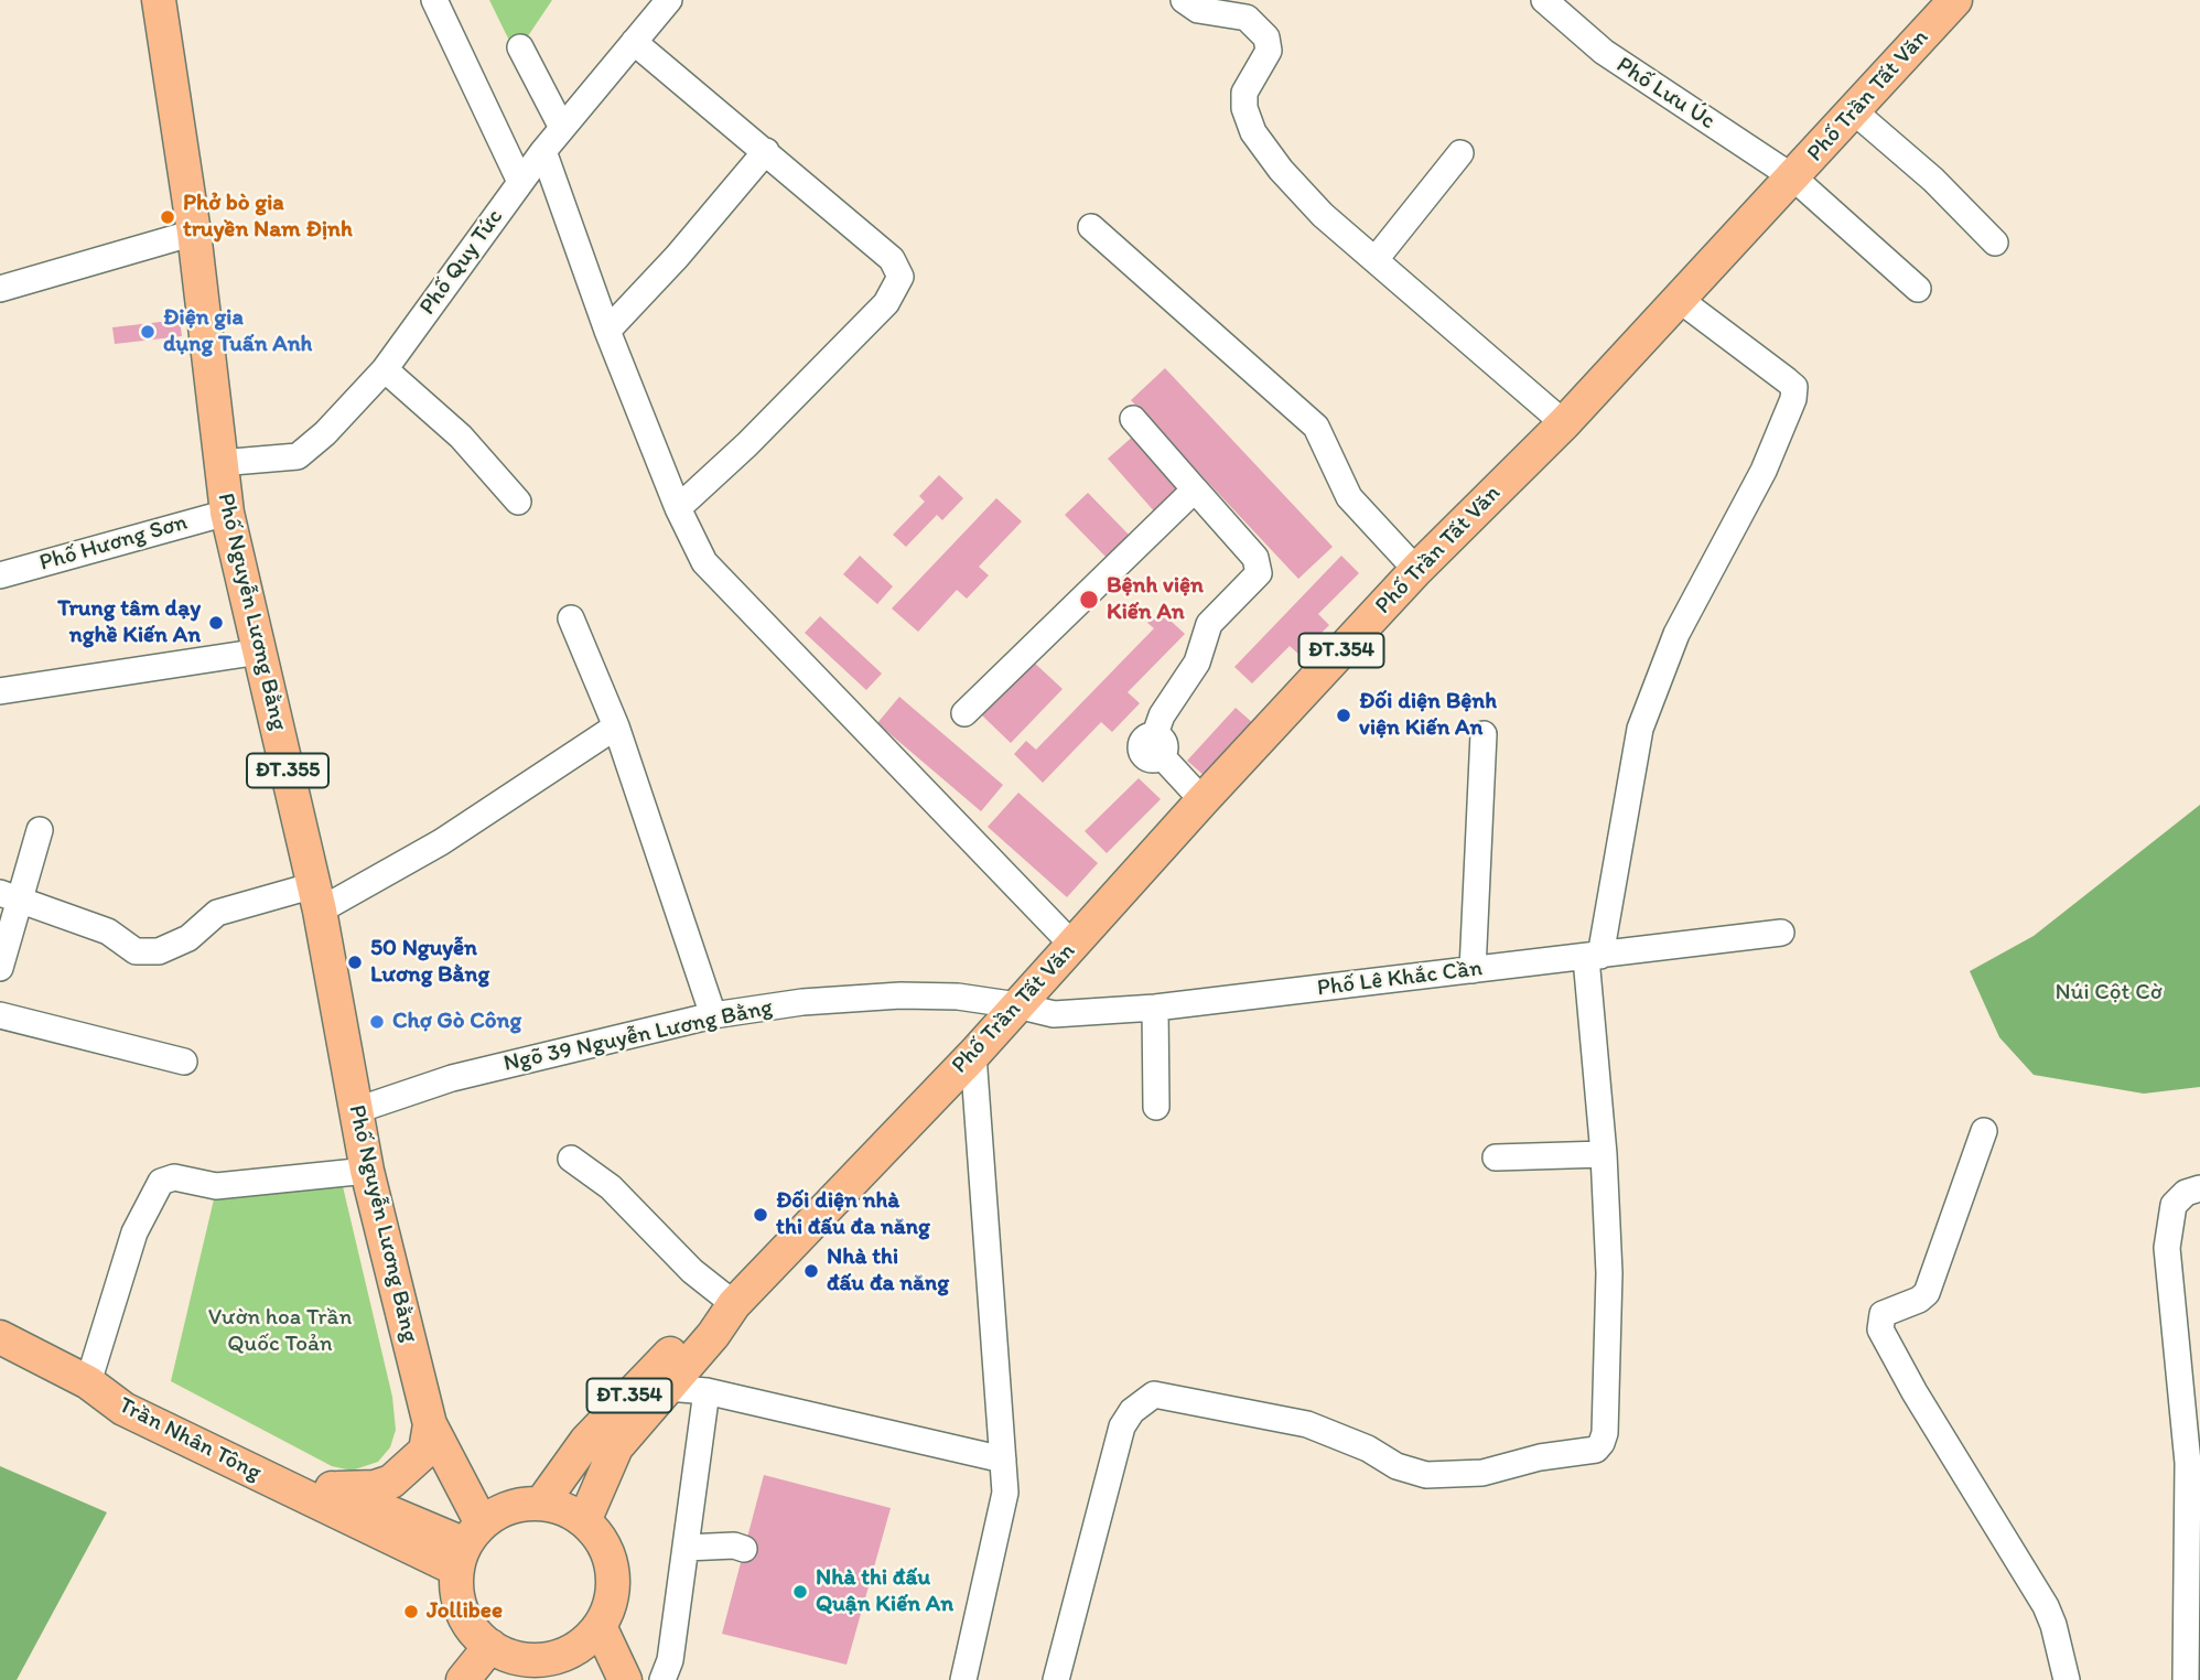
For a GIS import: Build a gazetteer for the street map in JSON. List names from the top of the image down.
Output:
{
  "streets": {
    "main road": [
      "Phố Trần Tất Văn",
      "Phố Nguyễn Lương Bằng",
      "ĐT.354",
      "ĐT.355",
      "Trần Nhân Tông"
    ],
    "street": [
      "Phố Lưu Úc",
      "Phố Quy Tức",
      "Phố Hương Sơn",
      "Phố Lê Khắc Cần",
      "Ngõ 39 Nguyễn Lương Bằng"
    ]
  },
  "crossings": [
    ["Phố Lưu Úc", "Phố Trần Tất Văn"],
    ["Phố Trần Tất Văn", "Phố Nguyễn Lương Bằng"],
    ["Phố Trần Tất Văn", "Phố Lê Khắc Cần"],
    ["Phố Trần Tất Văn", "Ngõ 39 Nguyễn Lương Bằng"],
    ["Phố Trần Tất Văn", "Trần Nhân Tông"],
    ["Phố Quy Tức", "Phố Nguyễn Lương Bằng"],
    ["Phố Hương Sơn", "Phố Nguyễn Lương Bằng"],
    ["Phố Nguyễn Lương Bằng", "Ngõ 39 Nguyễn Lương Bằng"],
    ["Phố Nguyễn Lương Bằng", "Trần Nhân Tông"],
    ["Phố Lê Khắc Cần", "Ngõ 39 Nguyễn Lương Bằng"]
  ],
  "parks": ["Núi Cột Cờ", "Vườn hoa Trần Quốc Toản"],
  "places": [
    "Phở bò gia truyền Nam Định",
    "Điện gia dụng Tuấn Anh",
    "Bệnh viện Kiến An",
    "Trung tâm dạy nghề Kiến An",
    "Đối diện Bệnh viện Kiến An",
    "50 Nguyễn Lương Bằng",
    "Chợ Gò Công",
    "Đối diện nhà thi đấu đa năng",
    "Nhà thi đấu đa năng",
    "Nhà thi đấu Quận Kiến An",
    "Jollibee"
  ]
}
